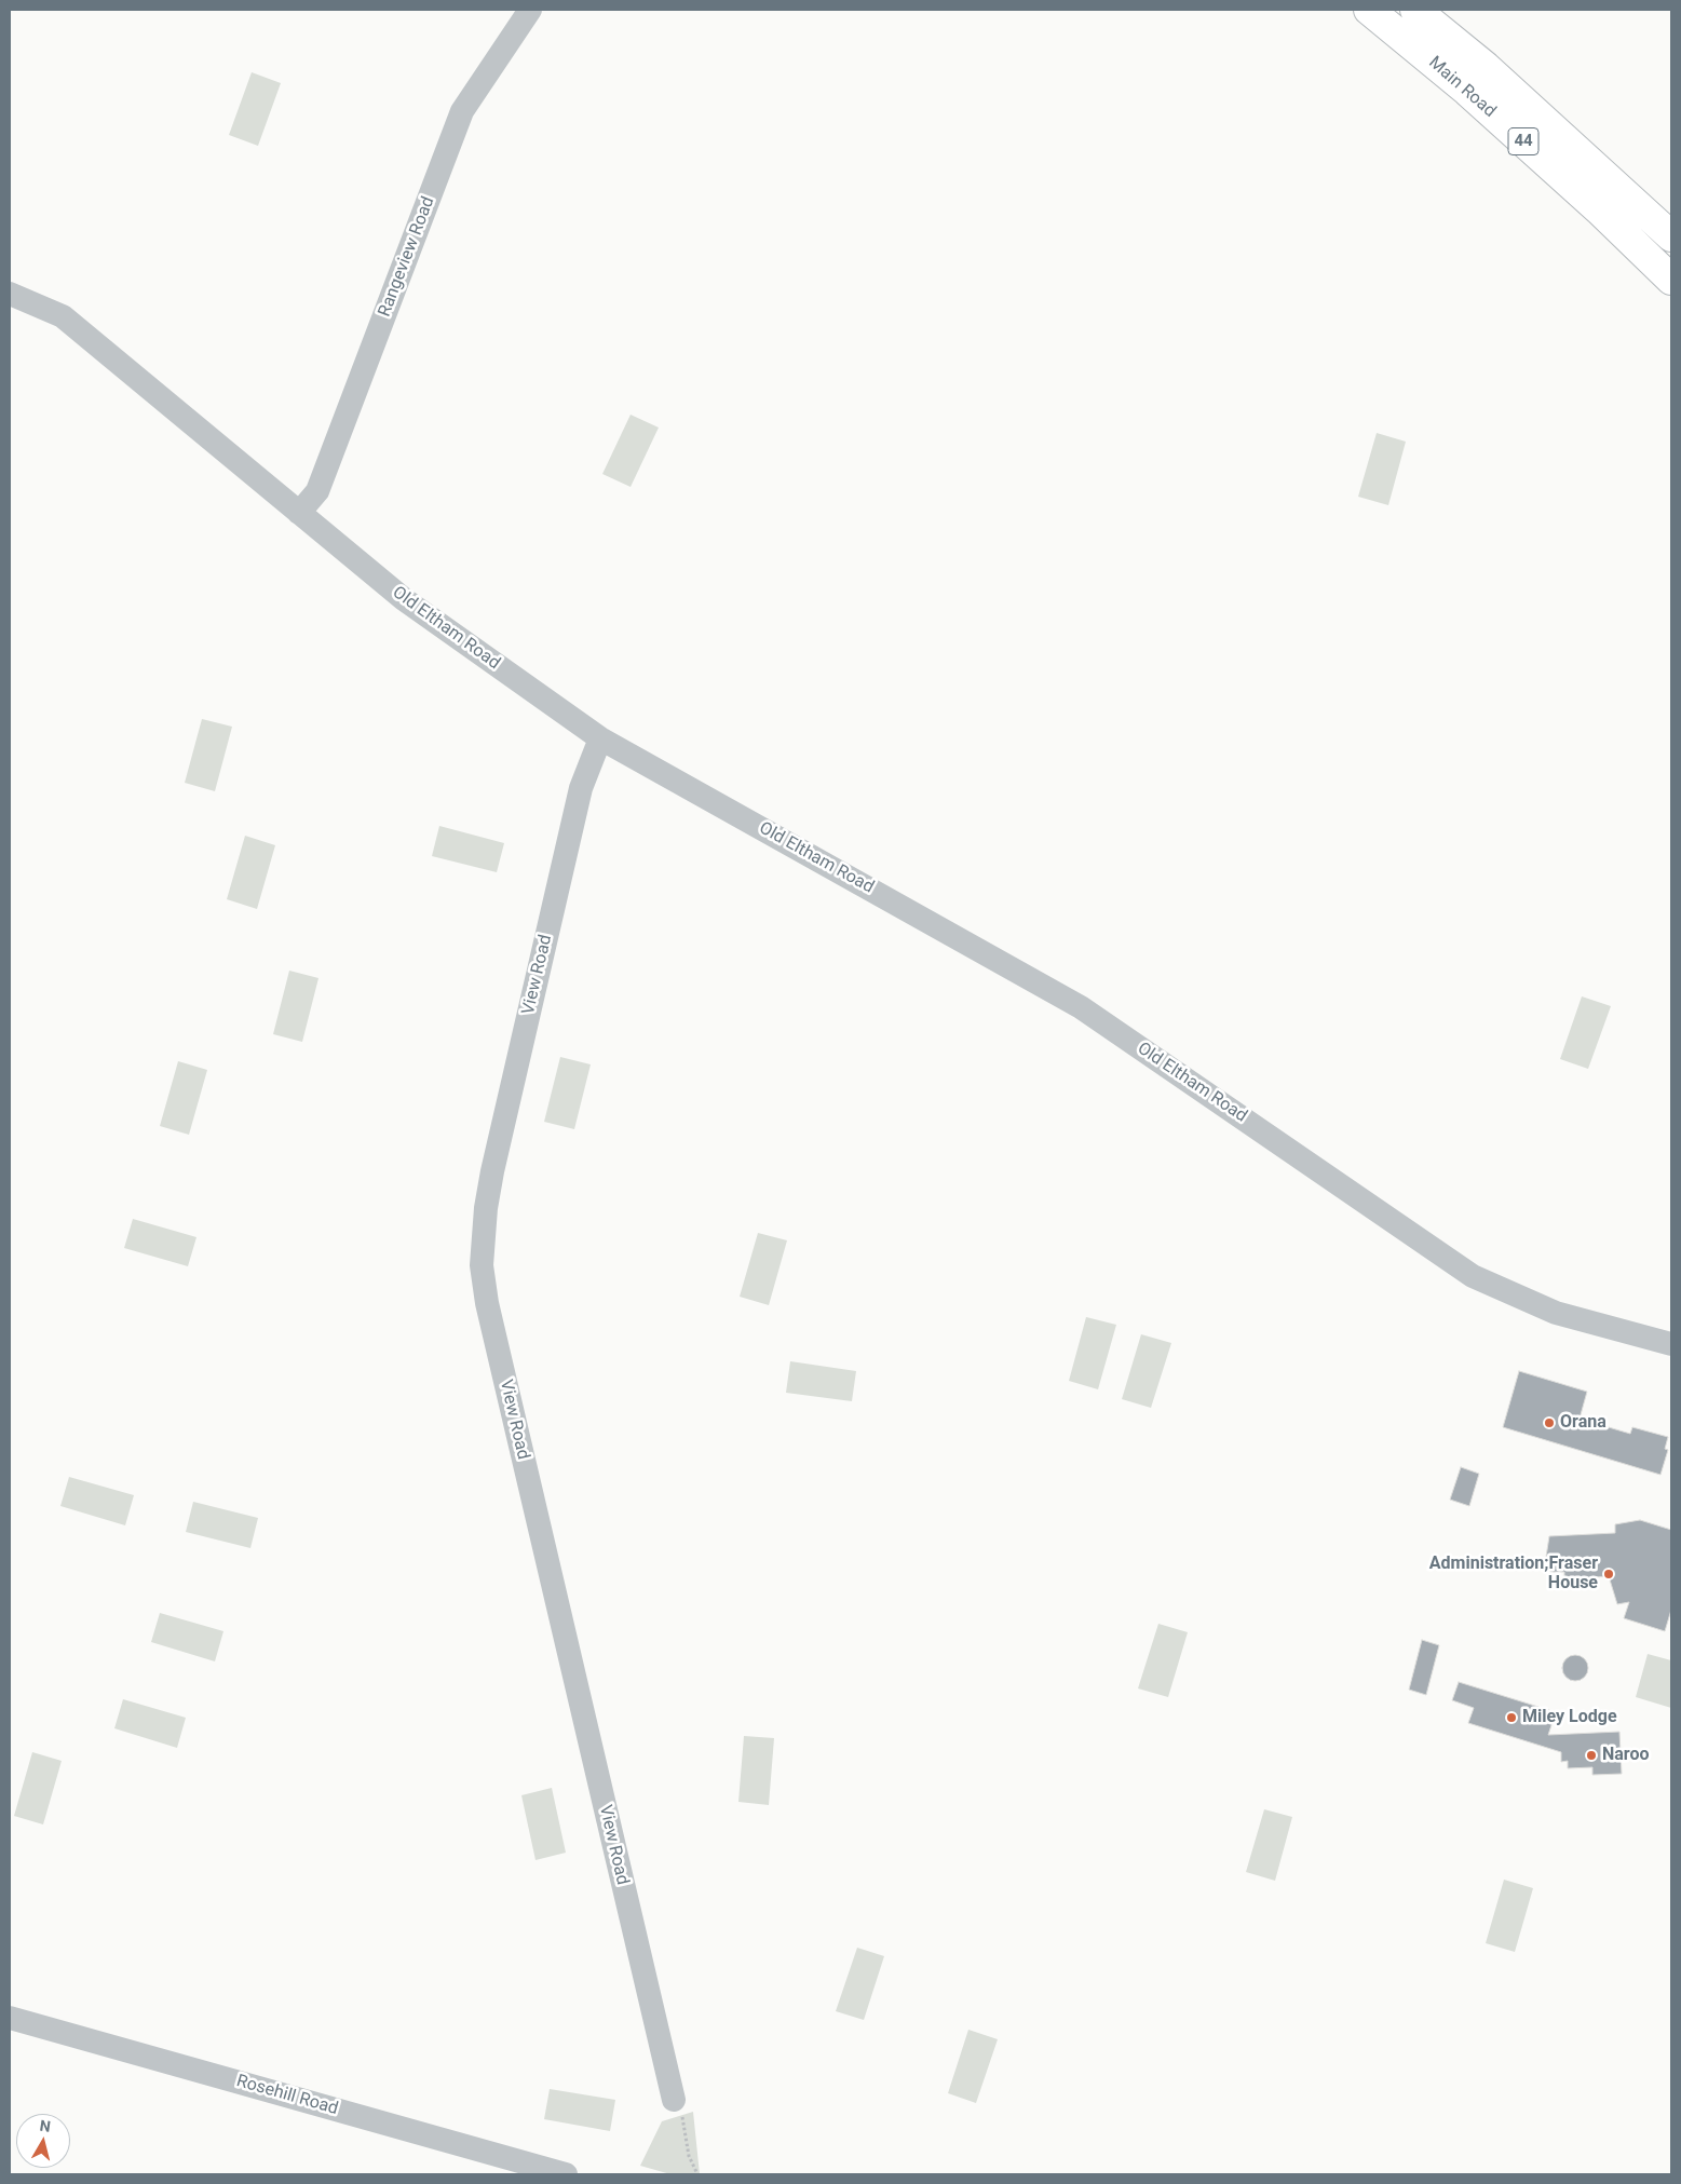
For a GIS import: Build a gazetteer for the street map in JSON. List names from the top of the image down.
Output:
{
  "streets": {
    "main road": ["Main Road", "44"],
    "street": [
      "Rangeview Road",
      "Old Eltham Road",
      "View Road",
      "Rosehill Road"
    ]
  },
  "crossings": [
    ["Rangeview Road", "Old Eltham Road"],
    ["Old Eltham Road", "View Road"]
  ],
  "places": [
    "Orana",
    "Administration;Fraser House",
    "Miley Lodge",
    "Naroo"
  ],
  "north": "top"
}
